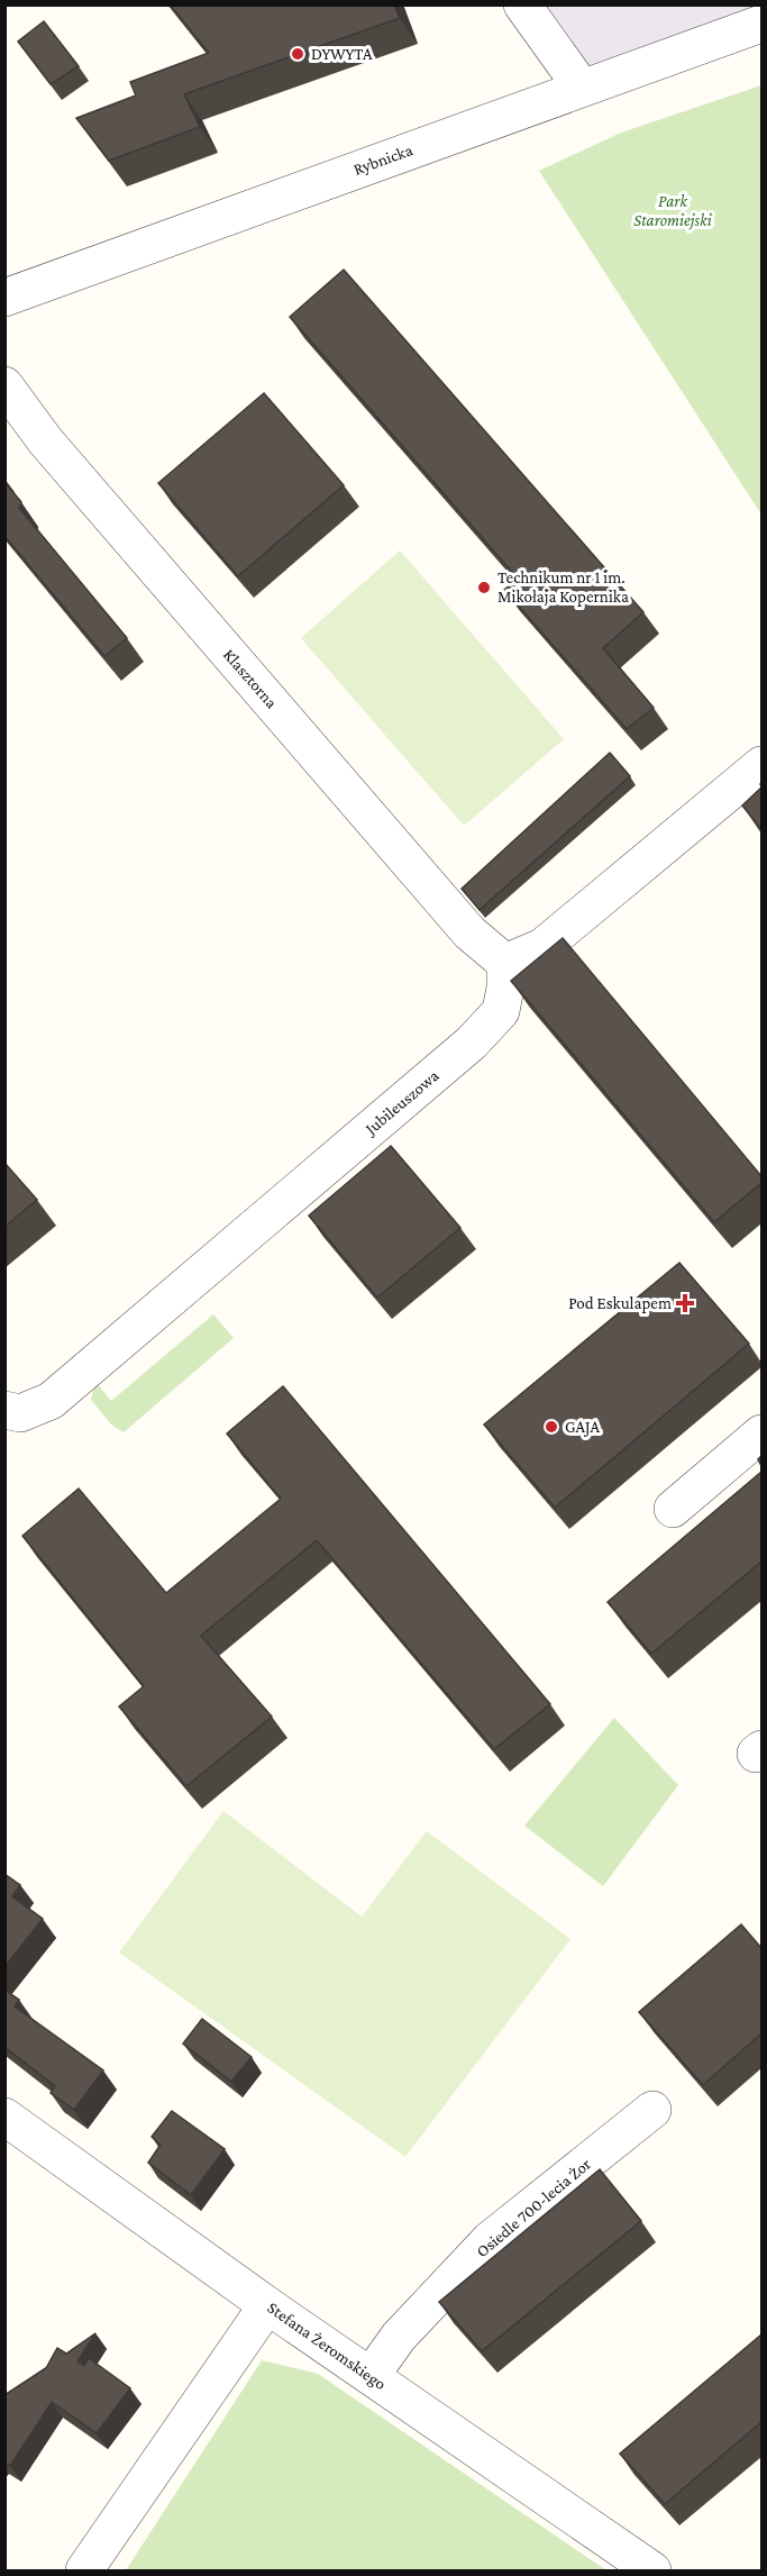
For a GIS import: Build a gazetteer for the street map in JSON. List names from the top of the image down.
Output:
{
  "streets": {
    "street": [
      "Rybnicka",
      "Klasztorna",
      "Jubileuszowa",
      "Osiedle 700-lecia Żor",
      "Stefana Żeromskiego"
    ]
  },
  "crossings": [
    ["Klasztorna", "Jubileuszowa"],
    ["Osiedle 700-lecia Żor", "Stefana Żeromskiego"]
  ],
  "parks": ["Park Staromiejski"],
  "places": {
    "other": ["DYWYTA", "Technikum nr 1 im. Mikołaja Kopernika", "GAJA"],
    "health": ["Pod Eskulapem"]
  }
}
